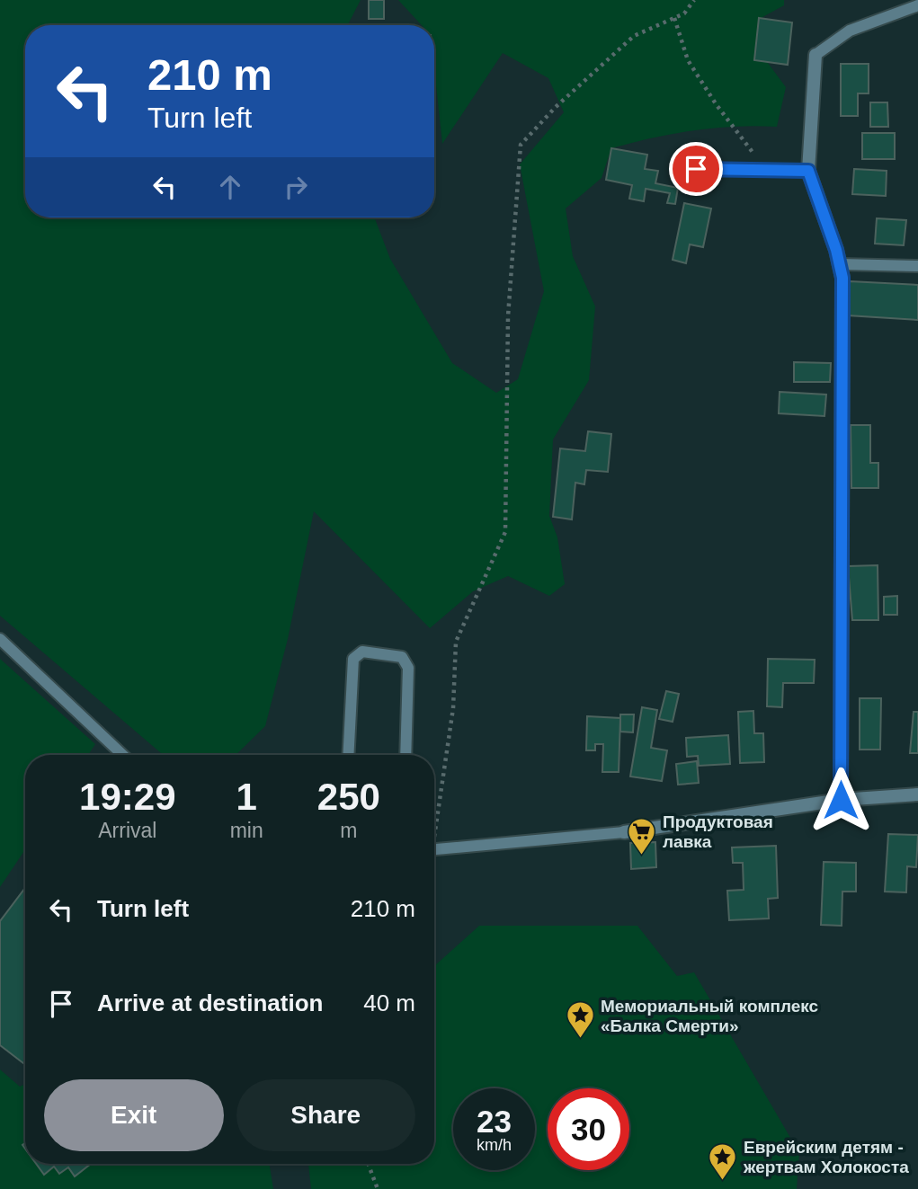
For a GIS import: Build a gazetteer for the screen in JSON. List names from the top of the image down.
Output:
{
  "places": {
    "supermarket": ["Продуктовая лавка"],
    "place": ["Мемориальный комплекс «Балка Смерти»", "Еврейским детям - жертвам Холокоста"]
  },
  "page": {
    "turn": ["210 m", "Turn left"],
    "eta": [
      "19:29",
      "Arrival",
      "1",
      "min",
      "250",
      "m"
    ],
    "list": [
      {
        "name": "Turn left",
        "value": "210 m"
      },
      {
        "name": "Arrive at destination",
        "value": "40 m"
      }
    ],
    "buttons": ["Exit", "Share"],
    "speed": "23 km/h",
    "limit": "30"
  }
}
